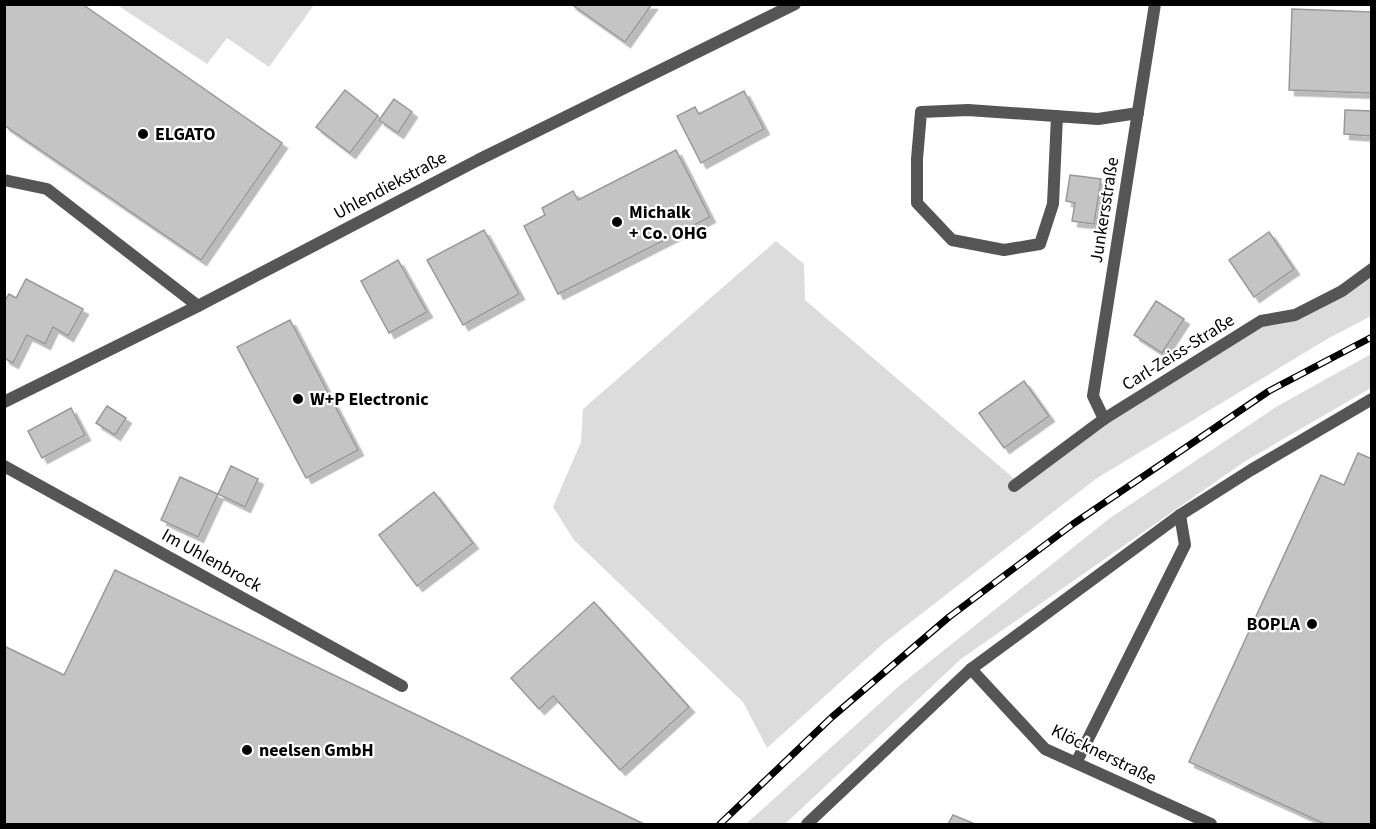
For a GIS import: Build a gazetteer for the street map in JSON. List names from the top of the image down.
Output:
{
  "streets": {
    "street": [
      "Uhlendiekstraße",
      "Junkersstraße",
      "Carl-Zeiss-Straße",
      "Im Uhlenbrock",
      "Klöcknerstraße"
    ]
  },
  "crossings": [
    ["Junkersstraße", "Carl-Zeiss-Straße"]
  ],
  "places": [
    "ELGATO",
    "Michalk + Co. OHG",
    "W+P Electronic",
    "BOPLA",
    "neelsen GmbH"
  ]
}
